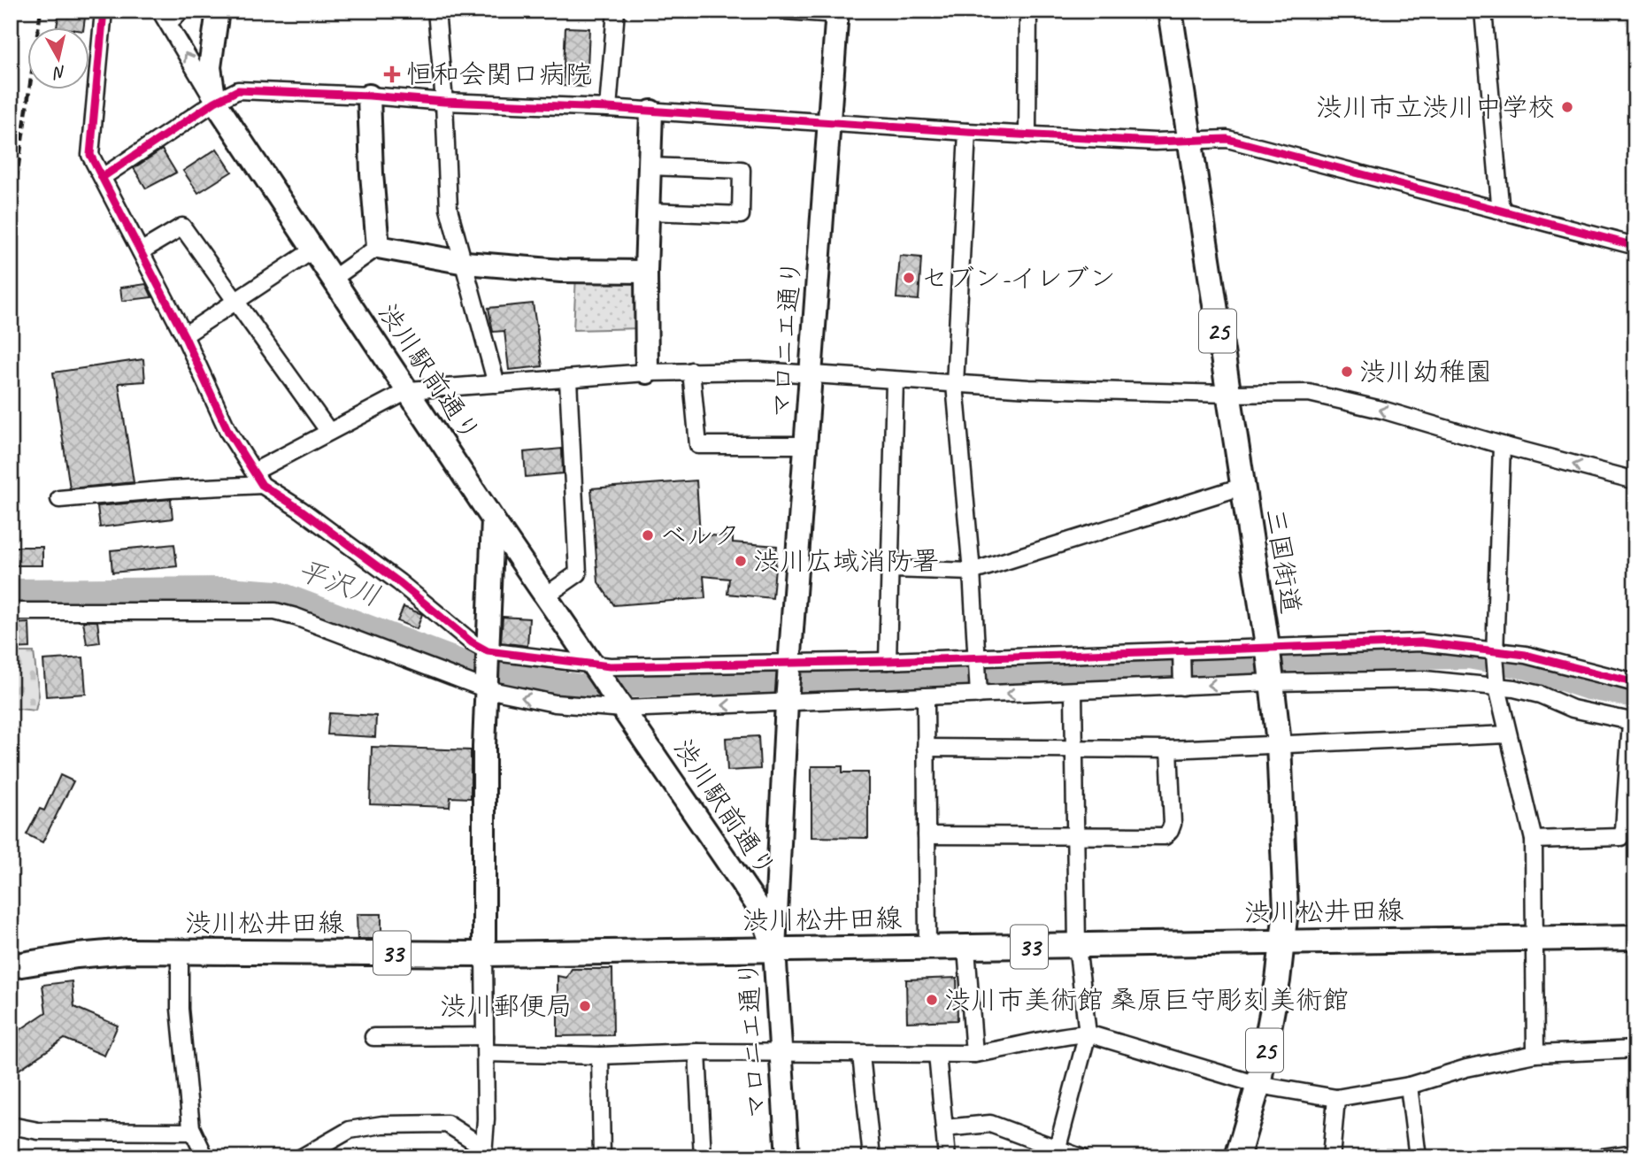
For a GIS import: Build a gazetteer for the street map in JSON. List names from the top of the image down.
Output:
{
  "streets": {
    "main road": [
      "25",
      "三国街道",
      "渋川松井田線",
      "33"
    ],
    "street": ["マロニエ通り", "渋川駅前通り"]
  },
  "crossings": [
    ["マロニエ通り", "渋川駅前通り"],
    ["マロニエ通り", "渋川松井田線"],
    ["渋川駅前通り", "渋川松井田線"],
    ["三国街道", "渋川松井田線"]
  ],
  "water": ["平沢川"],
  "places": {
    "health": ["恒和会関口病院"],
    "other": [
      "渋川市立渋川中学校",
      "セブン-イレブン",
      "渋川幼稚園",
      "ベルク",
      "渋川広域消防署",
      "渋川市美術館 桑原巨守彫刻美術館",
      "渋川郵便局"
    ]
  },
  "north": "bottom"
}
